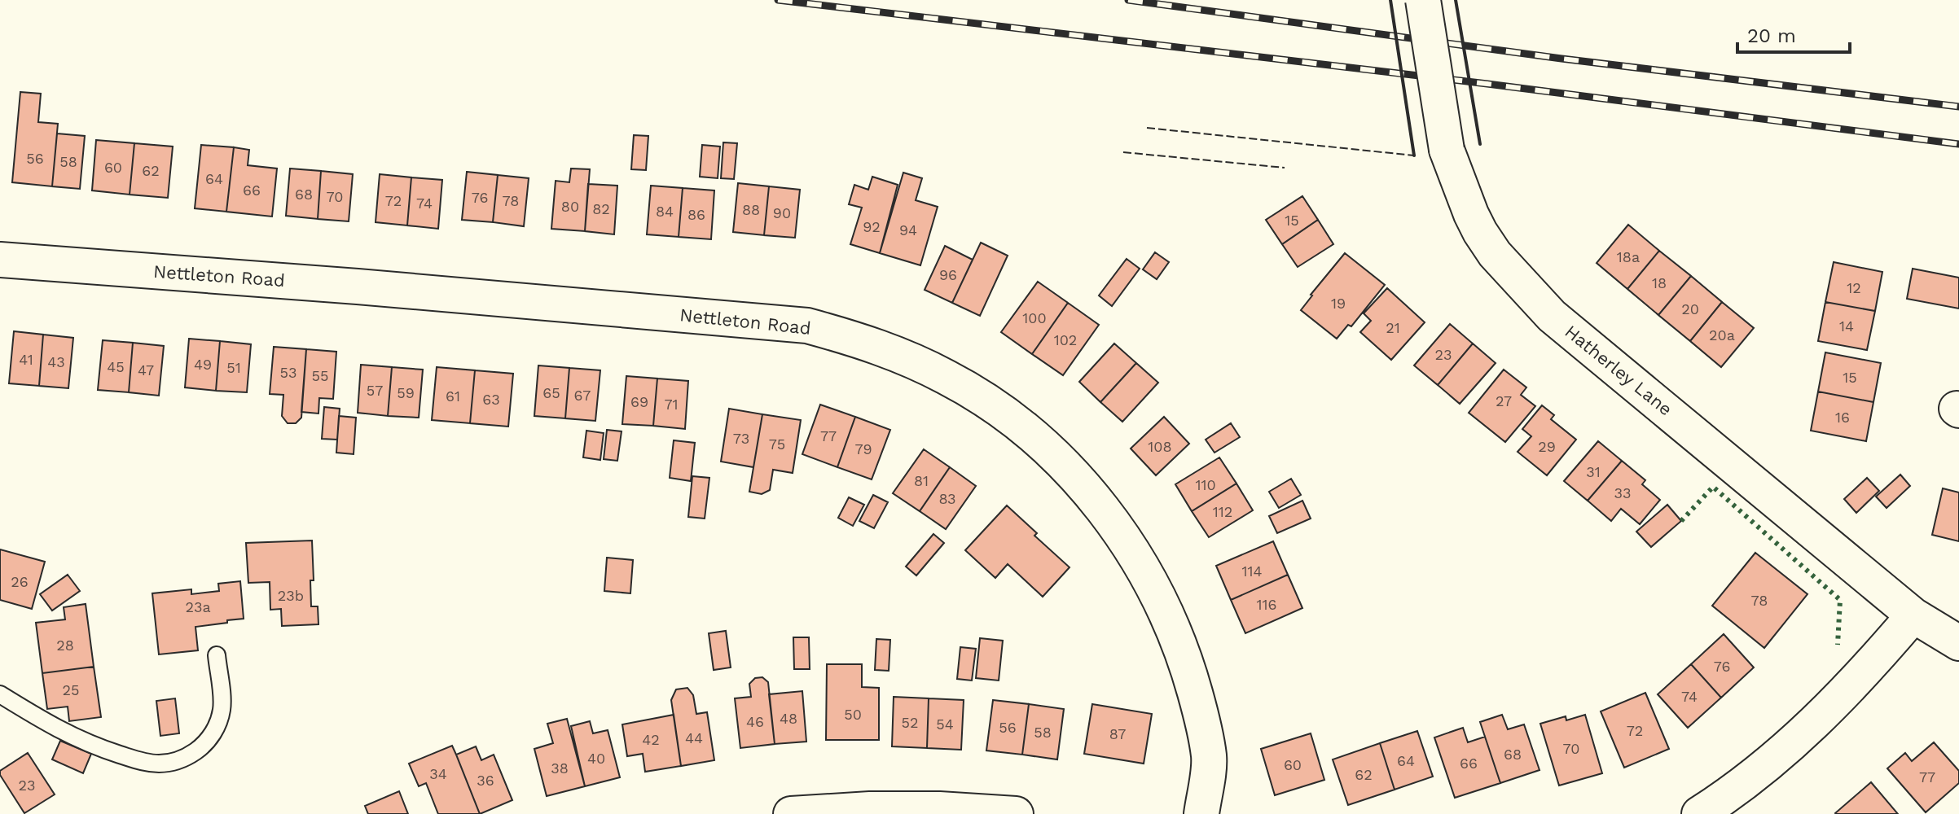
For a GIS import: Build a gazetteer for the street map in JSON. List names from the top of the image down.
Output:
{
  "streets": {
    "street": ["Nettleton Road", "Hatherley Lane"]
  },
  "house_numbers": [
    "56",
    "58",
    "60",
    "62",
    "64",
    "66",
    "68",
    "70",
    "76",
    "72",
    "78",
    "74",
    "80",
    "82",
    "88",
    "84",
    "90",
    "86",
    "15",
    "92",
    "94",
    "18a",
    "96",
    "18",
    "12",
    "19",
    "20",
    "100",
    "14",
    "21",
    "20a",
    "102",
    "23",
    "41",
    "43",
    "49",
    "45",
    "51",
    "47",
    "53",
    "55",
    "15",
    "57",
    "59",
    "65",
    "67",
    "61",
    "63",
    "27",
    "69",
    "71",
    "16",
    "77",
    "73",
    "75",
    "108",
    "29",
    "79",
    "31",
    "81",
    "110",
    "33",
    "83",
    "112",
    "114",
    "26",
    "23b",
    "78",
    "116",
    "23a",
    "28",
    "76",
    "25",
    "74",
    "50",
    "48",
    "46",
    "52",
    "54",
    "56",
    "72",
    "58",
    "87",
    "44",
    "42",
    "70",
    "68",
    "40",
    "64",
    "66",
    "60",
    "38",
    "34",
    "62",
    "77",
    "36",
    "23"
  ],
  "scale_bar": "20 m"
}
